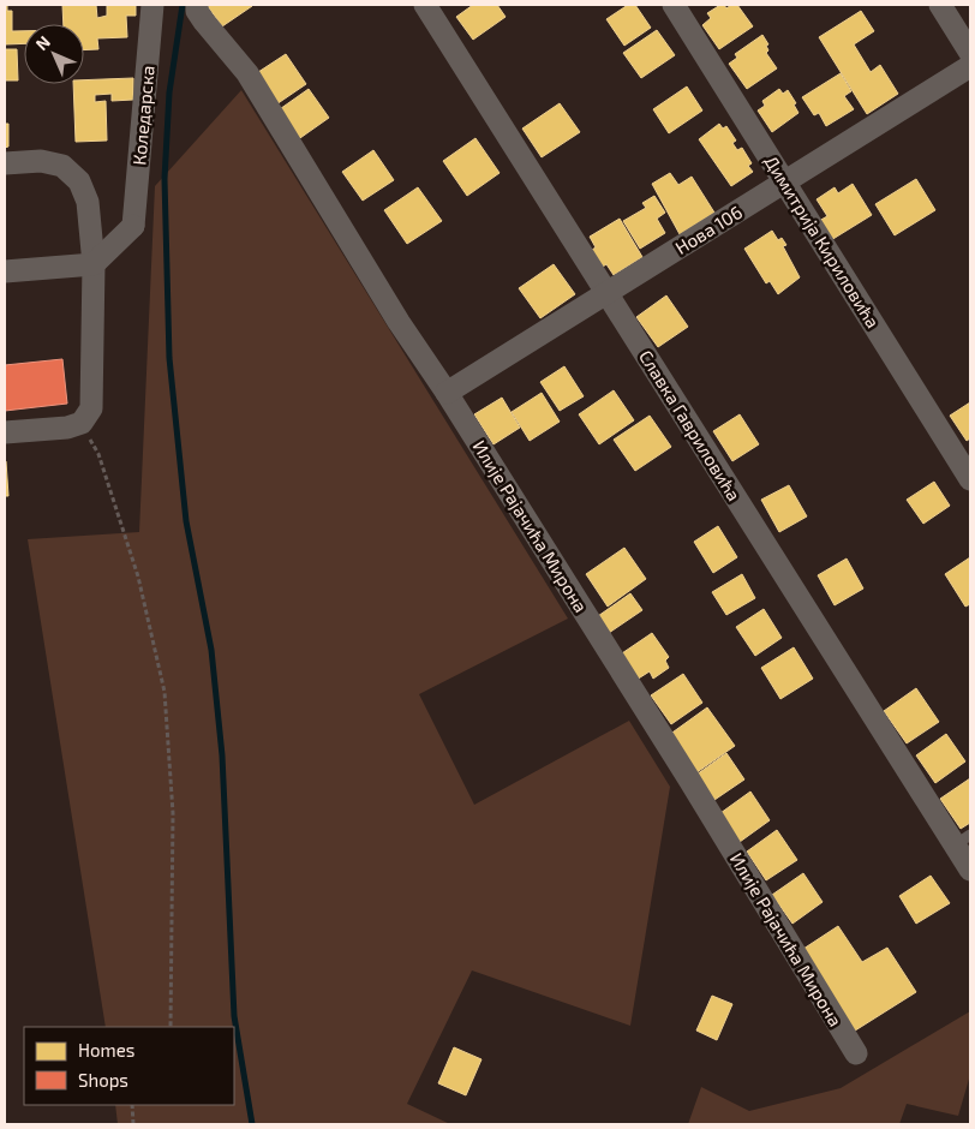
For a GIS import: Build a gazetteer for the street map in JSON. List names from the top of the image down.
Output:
{
  "streets": {
    "street": [
      "Коледарска",
      "Нова 106",
      "Димитрија Кириловића",
      "Славка Гавриловића",
      "Илије Рајачића Мирона"
    ]
  },
  "crossings": [
    ["Нова 106", "Димитрија Кириловића"],
    ["Нова 106", "Славка Гавриловића"],
    ["Нова 106", "Илије Рајачића Мирона"]
  ],
  "legend": ["Homes", "Shops"],
  "north": "top left"
}
